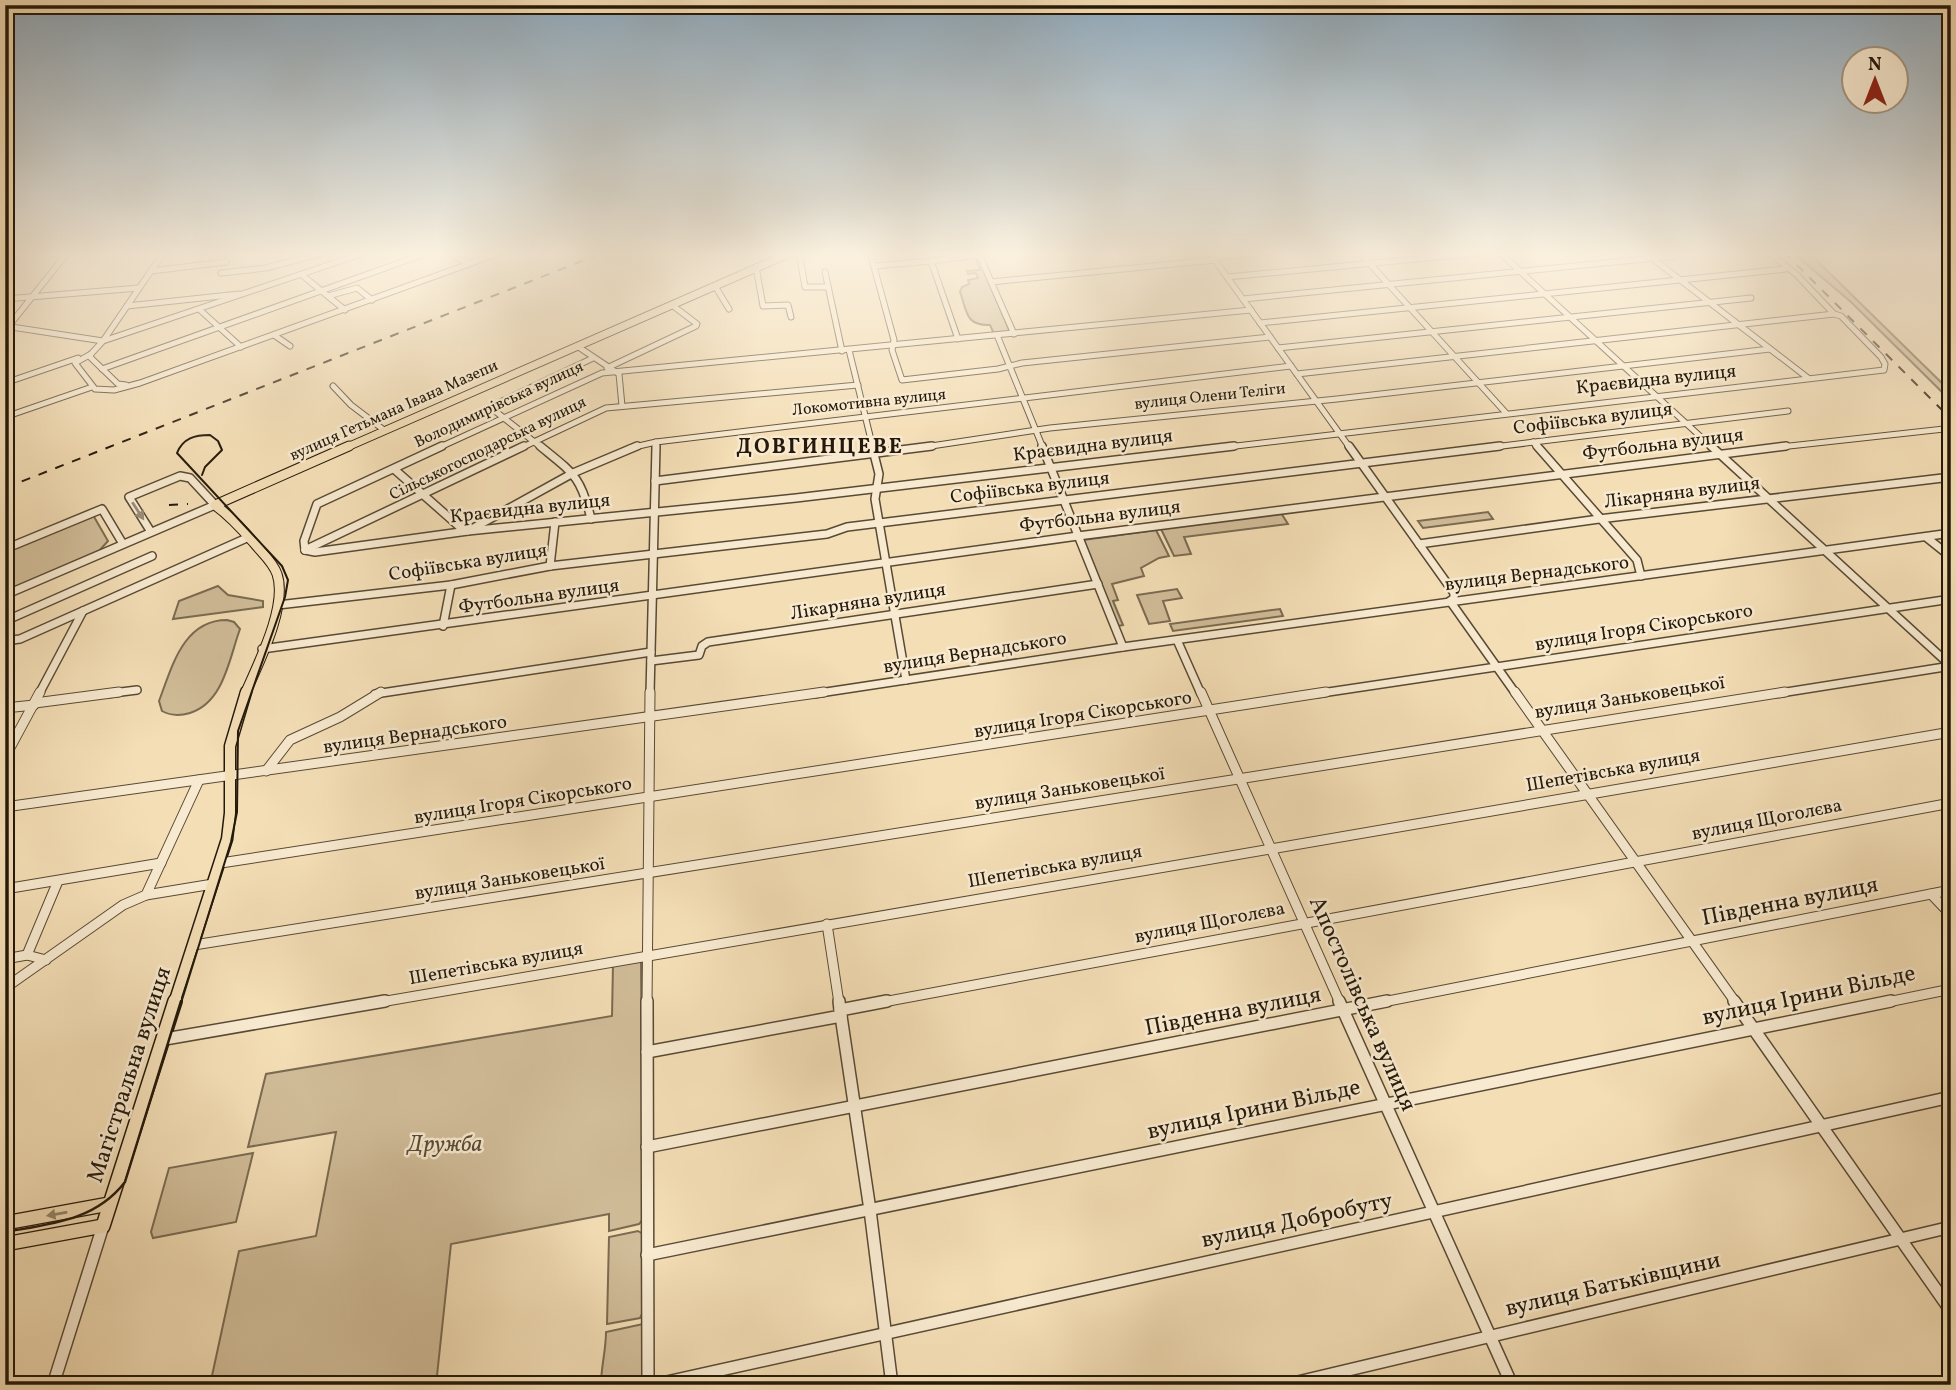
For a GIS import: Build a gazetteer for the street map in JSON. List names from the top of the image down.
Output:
{
  "streets": {
    "main road": ["вулиця Гетьмана Івана Мазепи", "Магістральна вулиця"],
    "street": [
      "Краєвидна вулиця",
      "вулиця Олени Теліги",
      "Локомотивна вулиця",
      "Володимирівська вулиця",
      "Софіївська вулиця",
      "Футбольна вулиця",
      "Сільськогосподарська вулиця",
      "Лікарняна вулиця",
      "вулиця Вернадського",
      "вулиця Ігоря Сікорського",
      "вулиця Заньковецької",
      "Шепетівська вулиця",
      "вулиця Щоголєва",
      "Південна вулиця",
      "вулиця Ірини Вільде",
      "Апостолівська вулиця",
      "вулиця Добробуту",
      "вулиця Батьківщини"
    ]
  },
  "crossings": [
    ["Краєвидна вулиця", "Локомотивна вулиця"],
    ["Краєвидна вулиця", "Володимирівська вулиця"],
    ["Краєвидна вулиця", "Сільськогосподарська вулиця"],
    ["Володимирівська вулиця", "Сільськогосподарська вулиця"],
    ["Софіївська вулиця", "Магістральна вулиця"],
    ["Футбольна вулиця", "Магістральна вулиця"],
    ["Лікарняна вулиця", "вулиця Вернадського"],
    ["вулиця Вернадського", "Апостолівська вулиця"],
    ["вулиця Вернадського", "Магістральна вулиця"],
    ["вулиця Ігоря Сікорського", "Апостолівська вулиця"],
    ["вулиця Ігоря Сікорського", "Магістральна вулиця"],
    ["вулиця Заньковецької", "Апостолівська вулиця"],
    ["вулиця Заньковецької", "Магістральна вулиця"],
    ["Шепетівська вулиця", "Апостолівська вулиця"],
    ["Шепетівська вулиця", "Магістральна вулиця"],
    ["вулиця Щоголєва", "Апостолівська вулиця"],
    ["Південна вулиця", "Апостолівська вулиця"],
    ["вулиця Ірини Вільде", "Апостолівська вулиця"],
    ["Апостолівська вулиця", "вулиця Добробуту"],
    ["Апостолівська вулиця", "вулиця Батьківщини"]
  ],
  "districts": ["ДОВГИНЦЕВЕ"],
  "parks": ["Дружба"],
  "north": "top"
}
